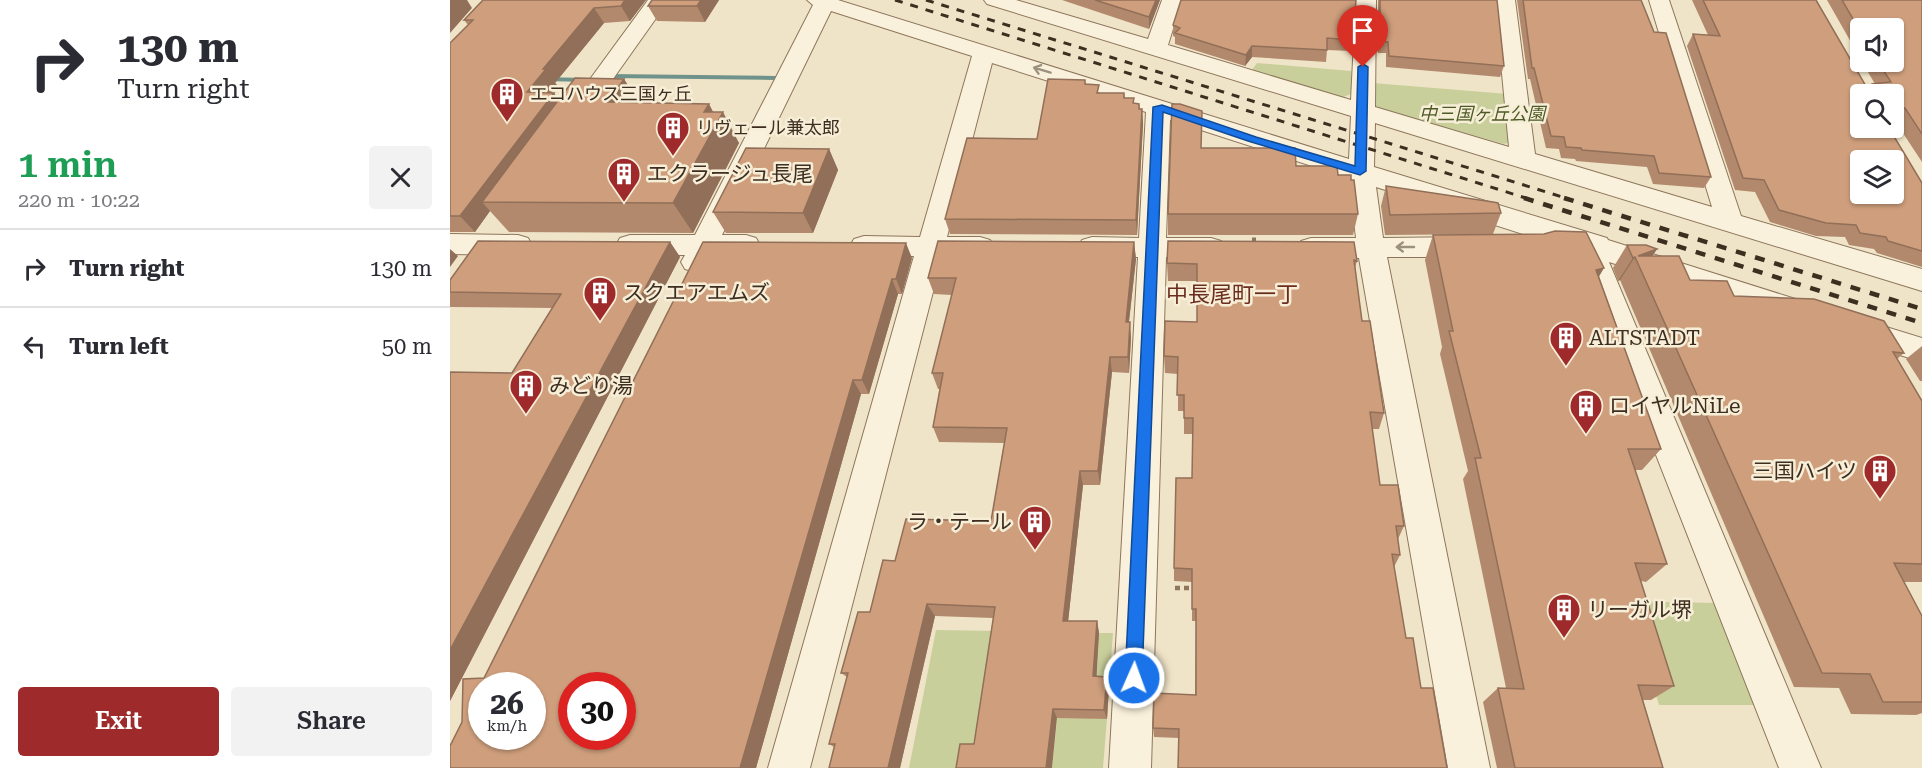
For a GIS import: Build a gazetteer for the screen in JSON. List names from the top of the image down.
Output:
{
  "districts": ["中長尾町一丁"],
  "parks": ["中三国ヶ丘公園"],
  "places": {
    "building": [
      "エコハウス三国ヶ丘",
      "リヴェール兼太郎",
      "エクラージュ長尾",
      "スクエアエムズ",
      "ALTSTADT",
      "みどり湯",
      "ロイヤルNiLe",
      "三国ハイツ",
      "ラ・テール",
      "リーガル堺"
    ]
  },
  "page": {
    "turn": ["130 m", "Turn right"],
    "heading": ["1 min", "220 m · 10:22"],
    "list": [
      {
        "name": "Turn right",
        "value": "130 m"
      },
      {
        "name": "Turn left",
        "value": "50 m"
      }
    ],
    "speed": "26 km/h",
    "limit": "30",
    "buttons": ["Exit", "Share"]
  }
}
